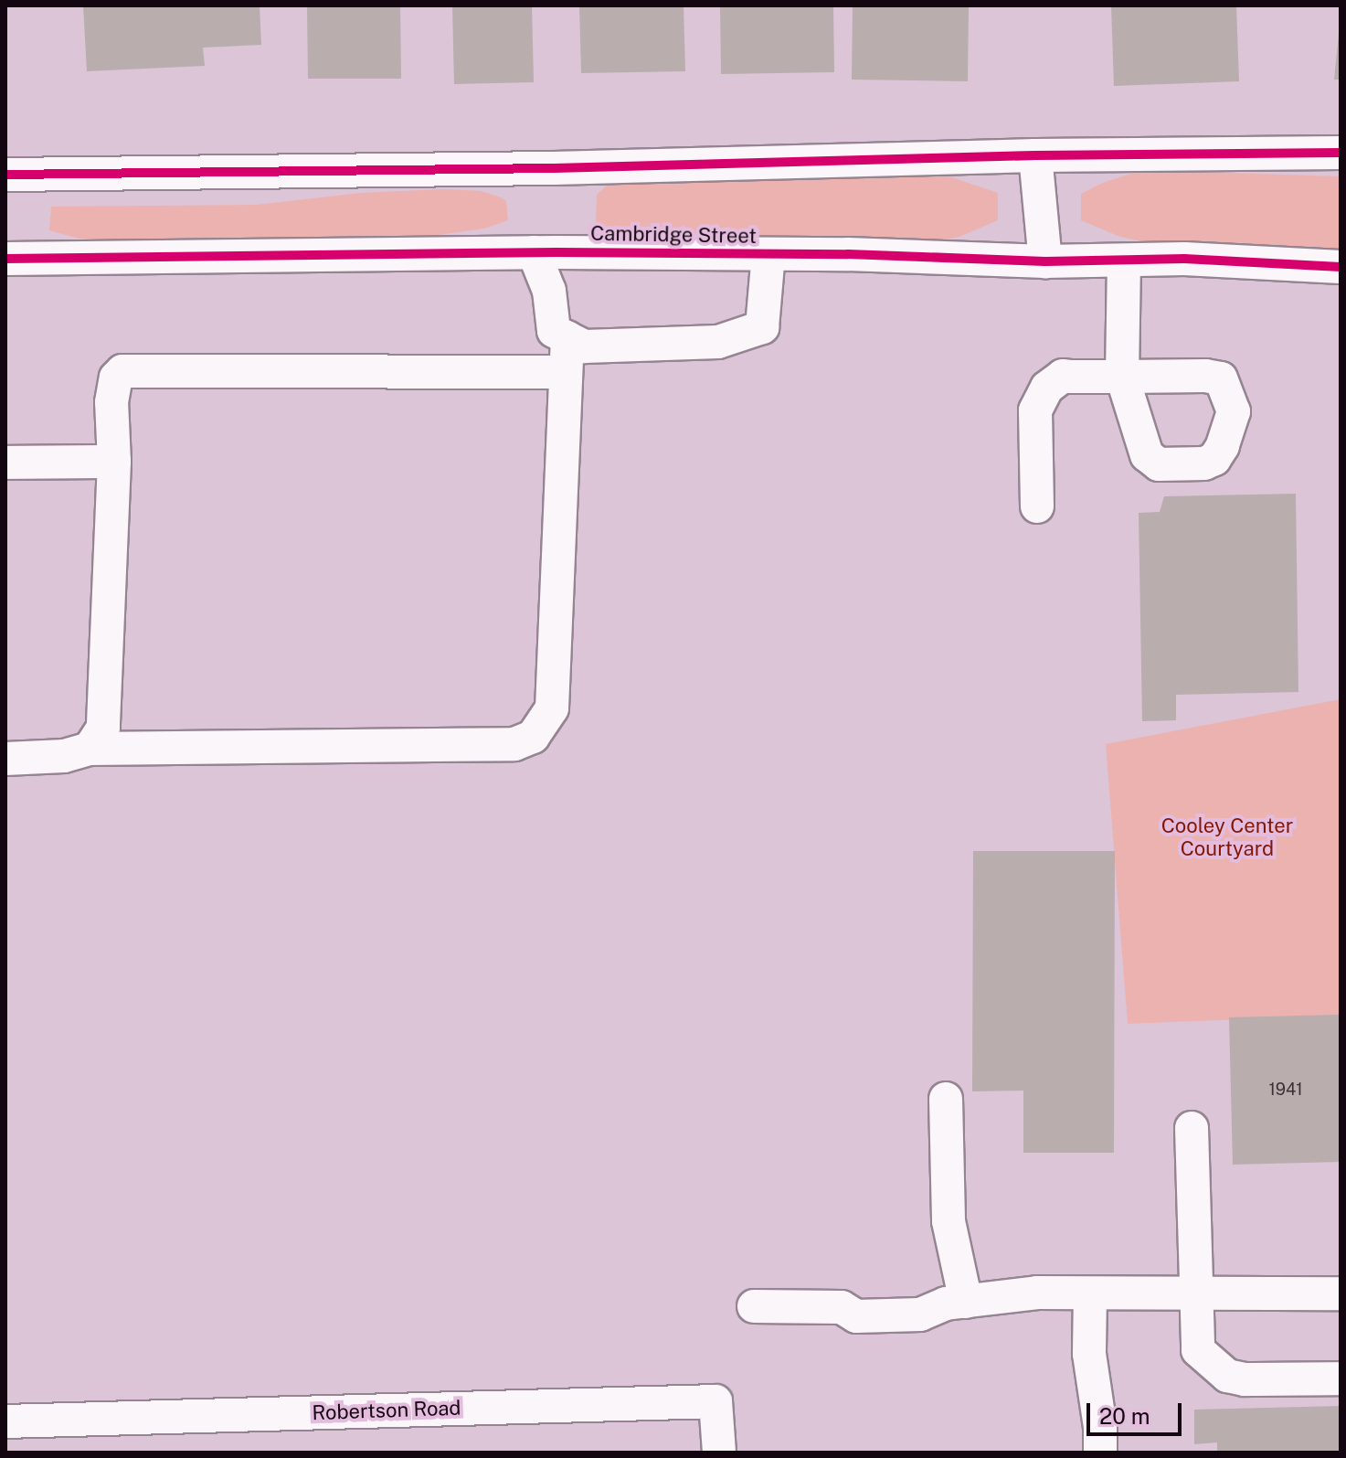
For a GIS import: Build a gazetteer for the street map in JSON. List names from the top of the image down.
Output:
{
  "streets": {
    "street": ["Cambridge Street", "Robertson Road"]
  },
  "parks": ["Cooley Center Courtyard"],
  "house_numbers": ["1941"],
  "scale_bar": "20 m"
}
